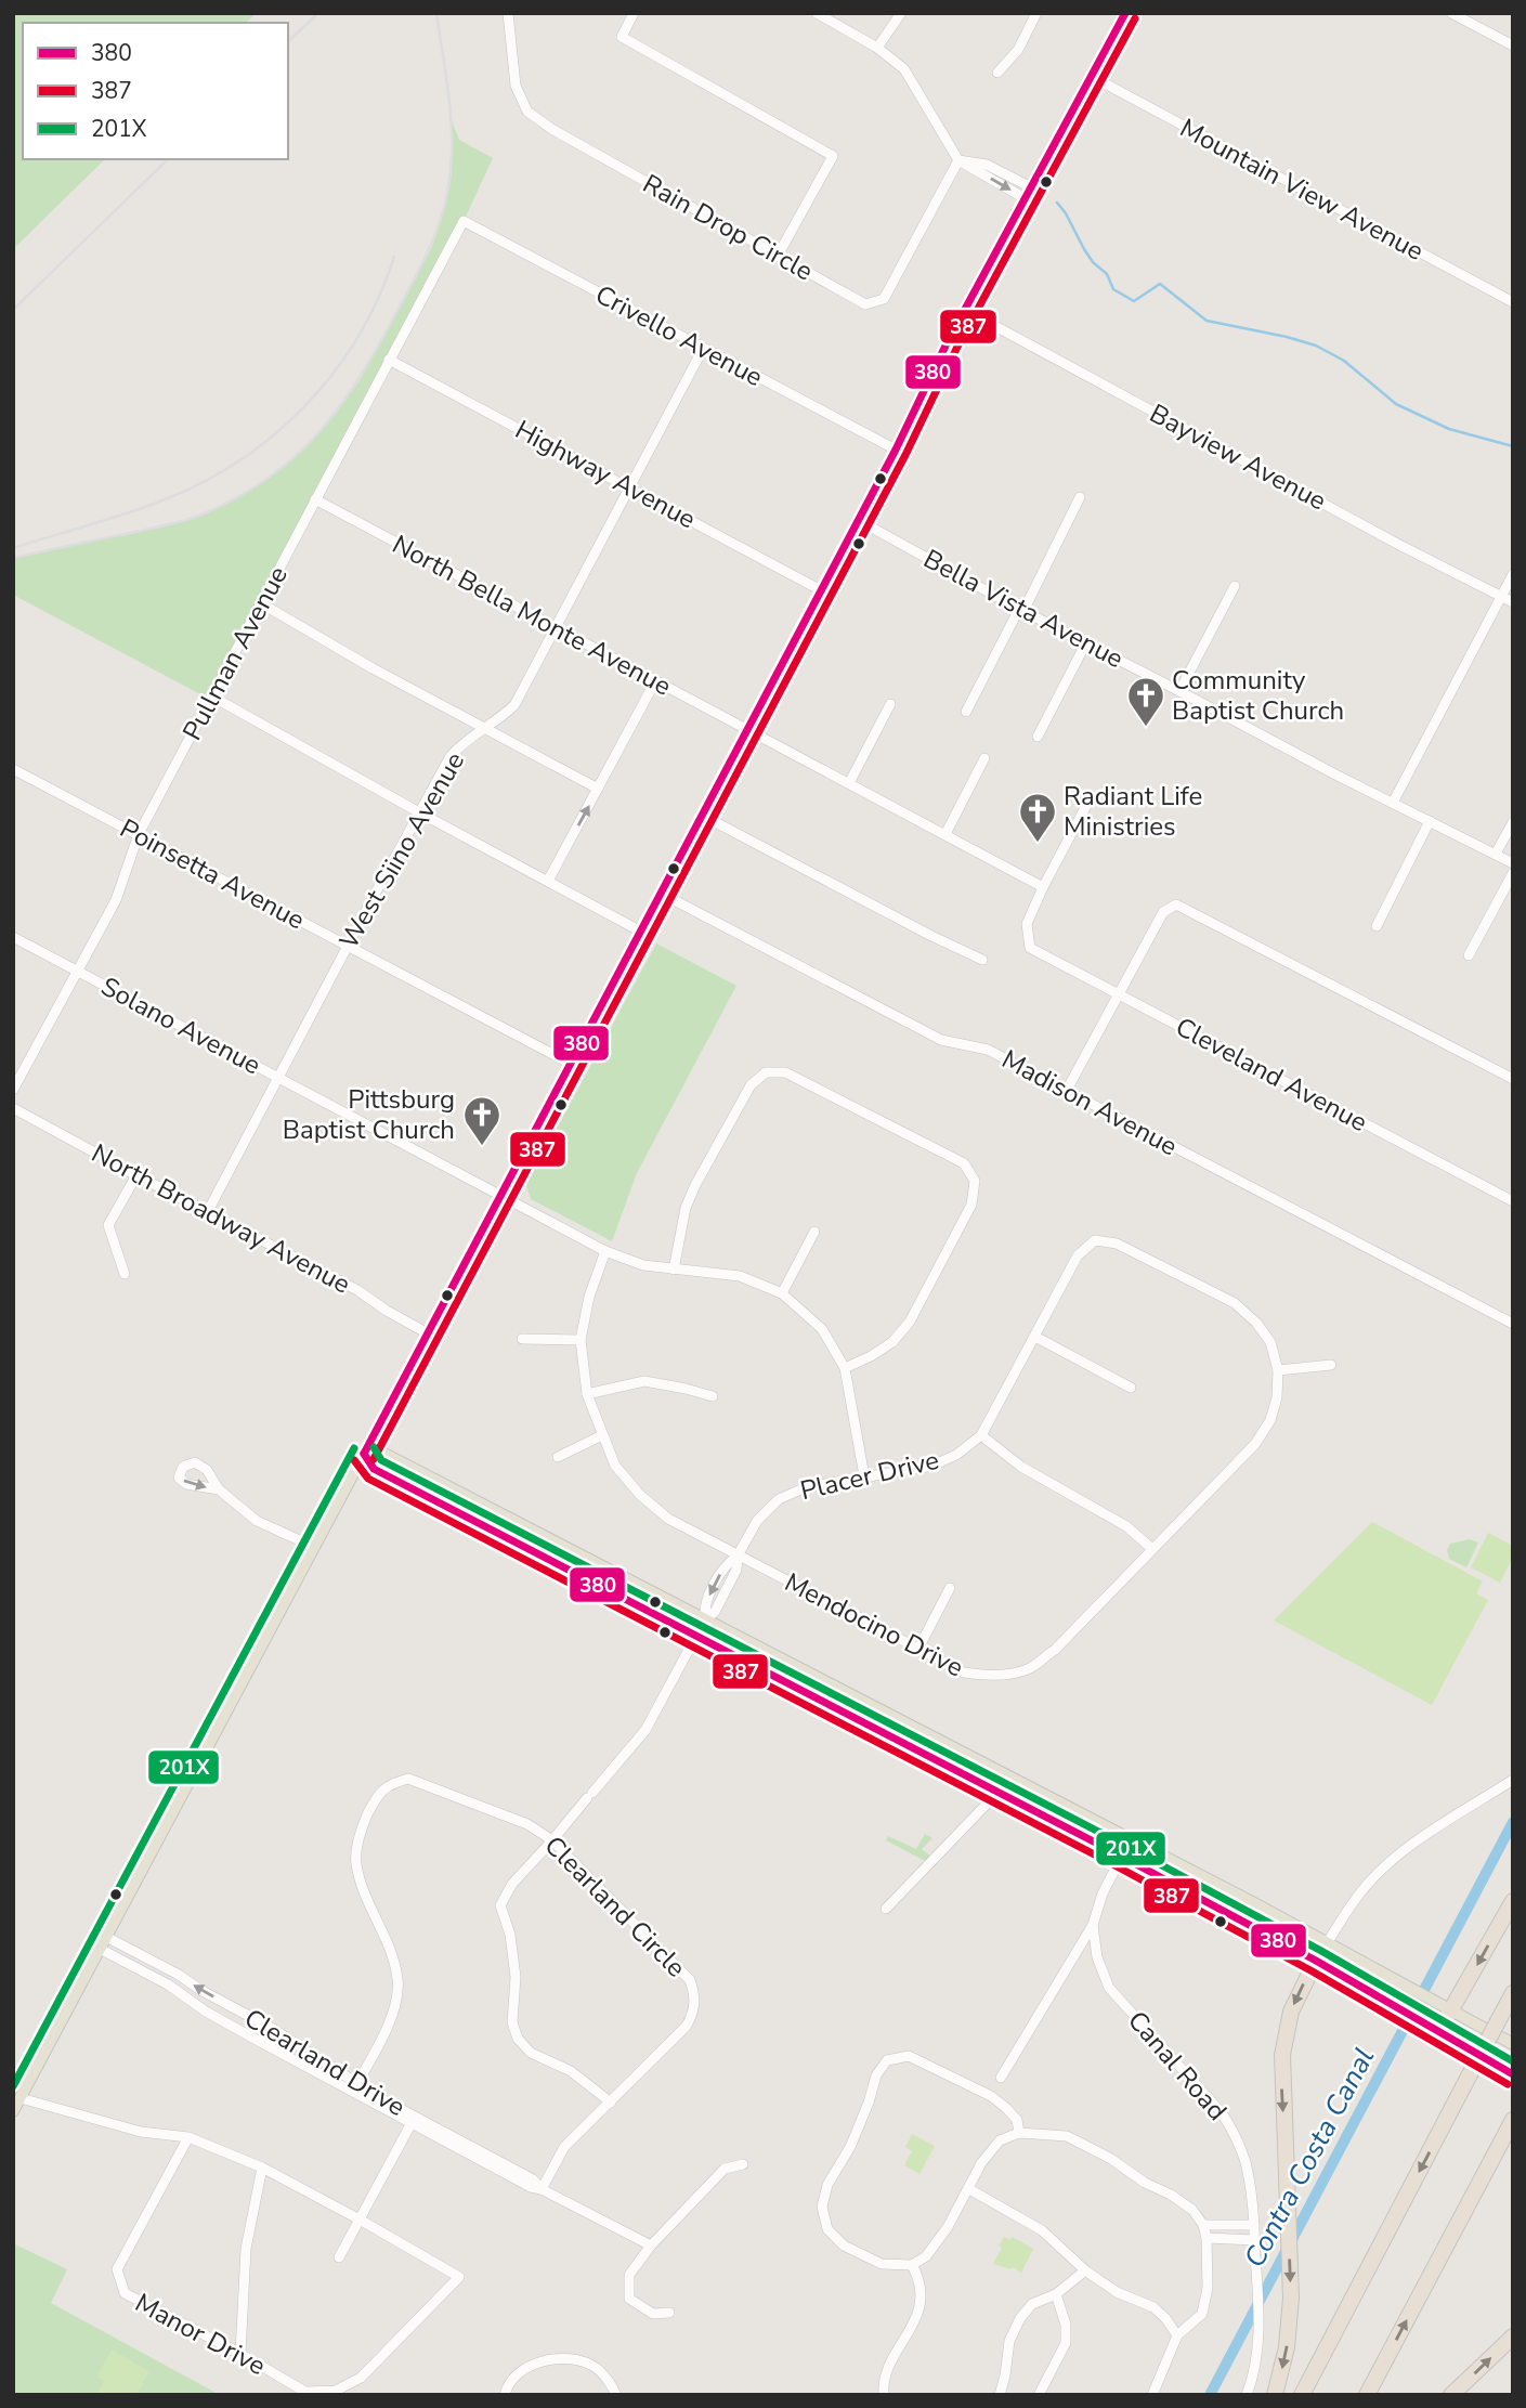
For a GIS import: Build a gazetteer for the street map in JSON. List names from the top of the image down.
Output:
{
  "streets": {
    "street": [
      "Mountain View Avenue",
      "Rain Drop Circle",
      "Crivello Avenue",
      "Bayview Avenue",
      "Highway Avenue",
      "Bella Vista Avenue",
      "North Bella Monte Avenue",
      "Pullman Avenue",
      "West Siino Avenue",
      "Poinsetta Avenue",
      "Solano Avenue",
      "Cleveland Avenue",
      "Madison Avenue",
      "North Broadway Avenue",
      "Placer Drive",
      "Mendocino Drive",
      "Clearland Circle",
      "Clearland Drive",
      "Canal Road",
      "Manor Drive"
    ]
  },
  "crossings": [
    ["Crivello Avenue", "Pullman Avenue"],
    ["Crivello Avenue", "West Siino Avenue"],
    ["Highway Avenue", "Pullman Avenue"],
    ["Highway Avenue", "West Siino Avenue"],
    ["North Bella Monte Avenue", "Pullman Avenue"],
    ["North Bella Monte Avenue", "West Siino Avenue"],
    ["North Bella Monte Avenue", "Cleveland Avenue"],
    ["Pullman Avenue", "Poinsetta Avenue"],
    ["Pullman Avenue", "Solano Avenue"],
    ["West Siino Avenue", "Poinsetta Avenue"],
    ["West Siino Avenue", "Solano Avenue"],
    ["West Siino Avenue", "North Broadway Avenue"],
    ["Solano Avenue", "Placer Drive"],
    ["Solano Avenue", "Mendocino Drive"],
    ["Placer Drive", "Mendocino Drive"],
    ["Placer Drive", "Clearland Circle"],
    ["Clearland Circle", "Clearland Drive"]
  ],
  "water": ["Contra Costa Canal"],
  "places": {
    "church": ["Community Baptist Church", "Radiant Life Ministries", "Pittsburg Baptist Church"]
  },
  "lines": ["transit line 380", "transit line 387", "transit line 201X"],
  "legend": ["380", "387", "201X"]
}
